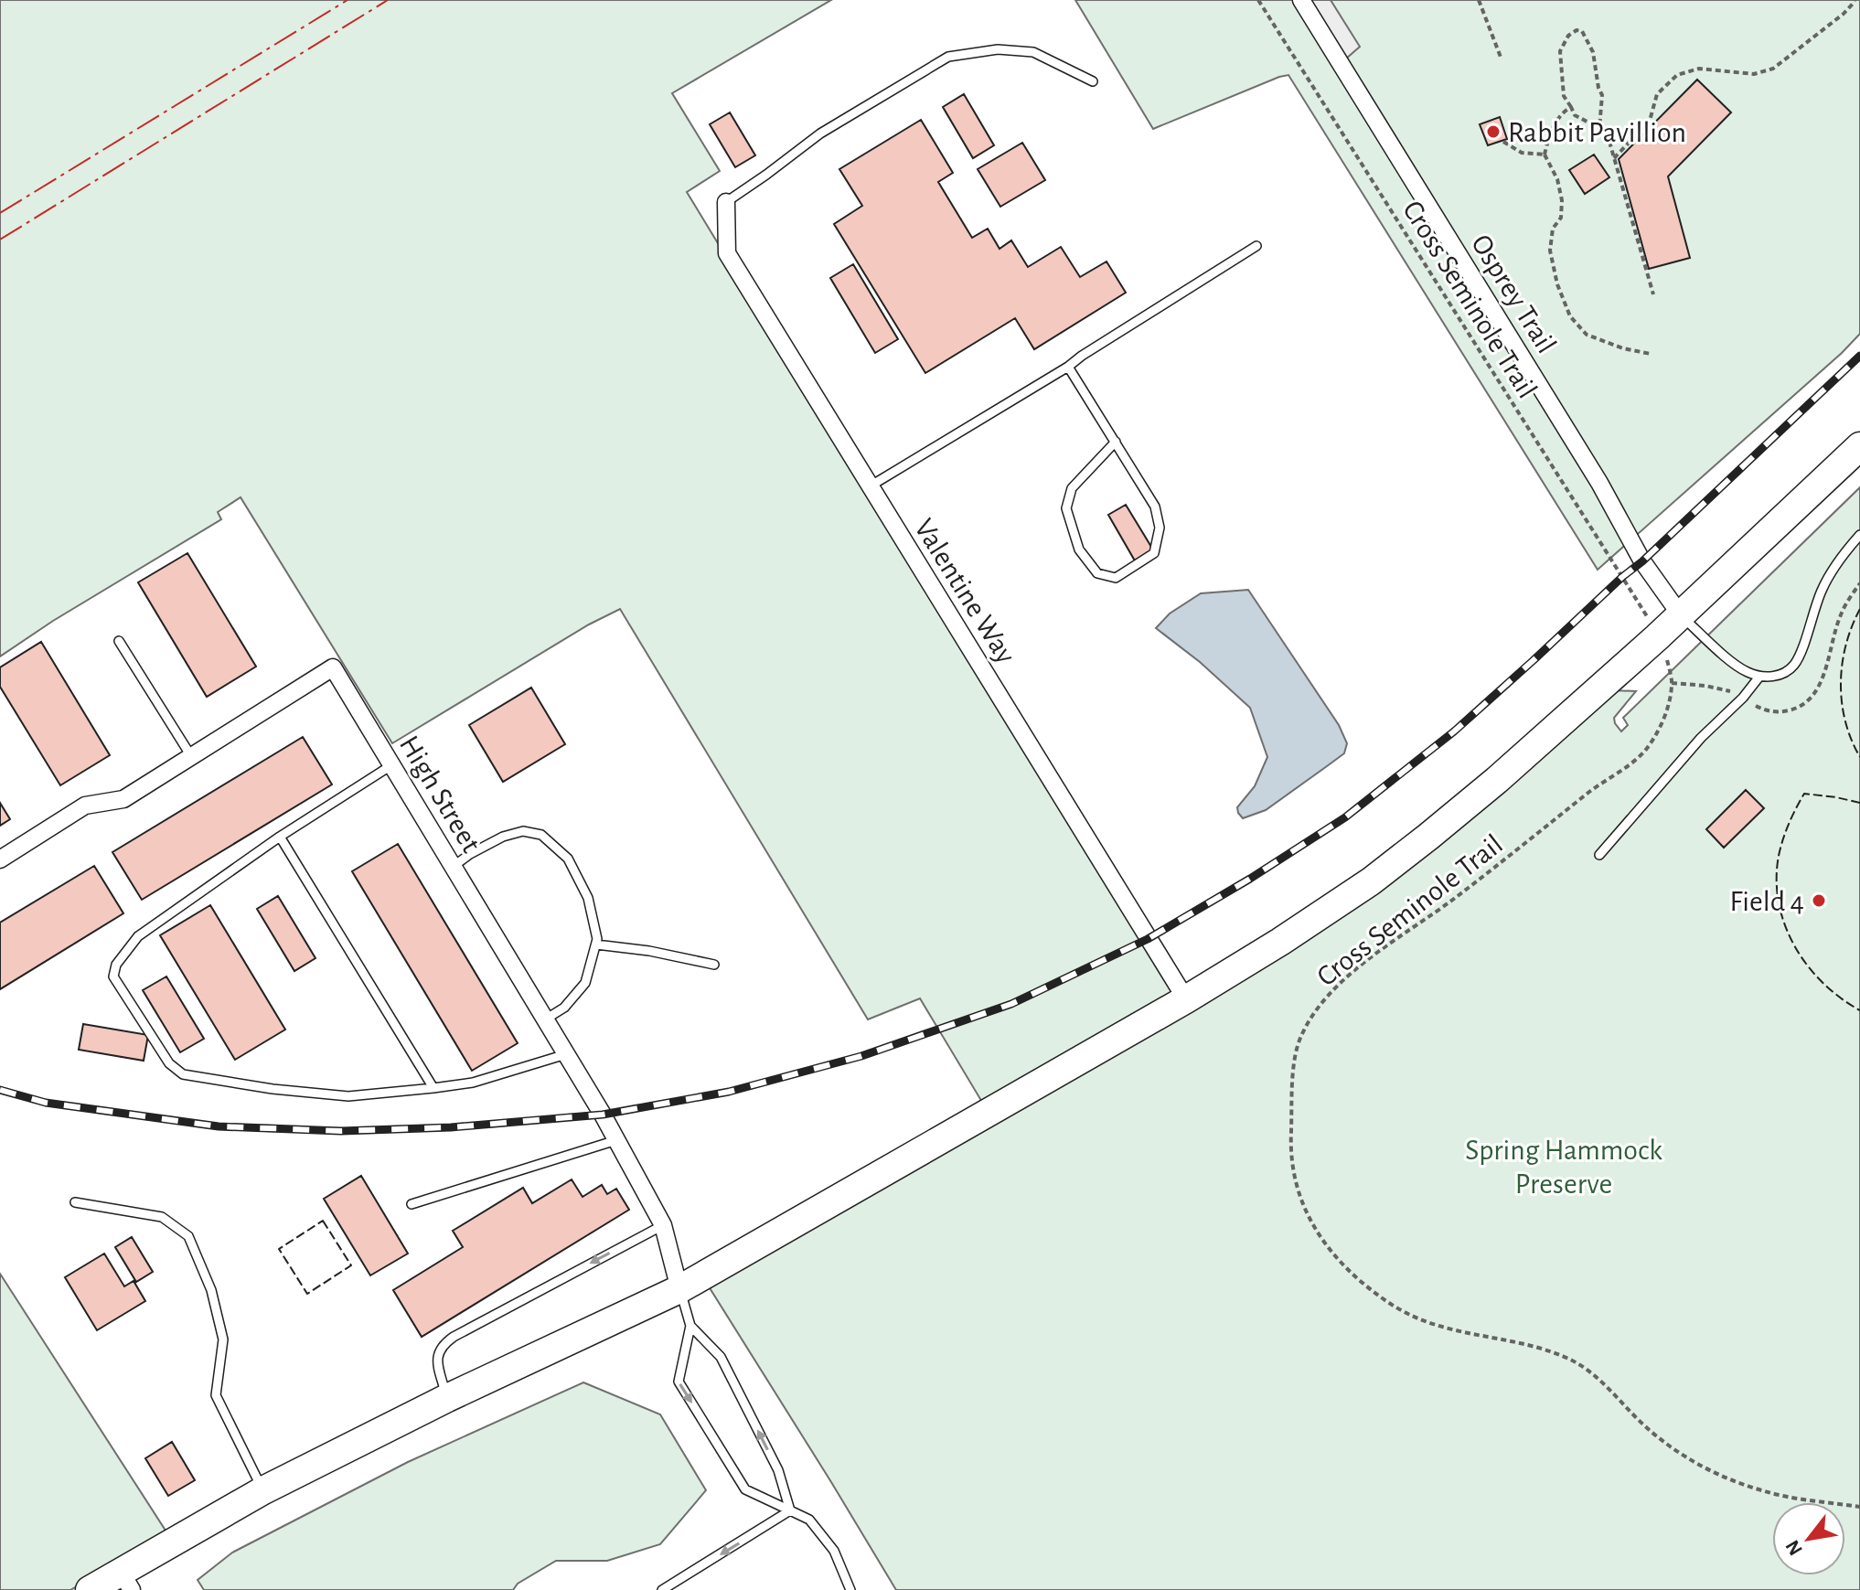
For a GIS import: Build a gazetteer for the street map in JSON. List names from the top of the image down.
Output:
{
  "streets": {
    "street": ["Osprey Trail", "Valentine Way", "High Street"],
    "path": ["Cross Seminole Trail"]
  },
  "parks": ["Spring Hammock Preserve"],
  "places": ["Rabbit Pavillion", "Field 4"],
  "north": "bottom left"
}
